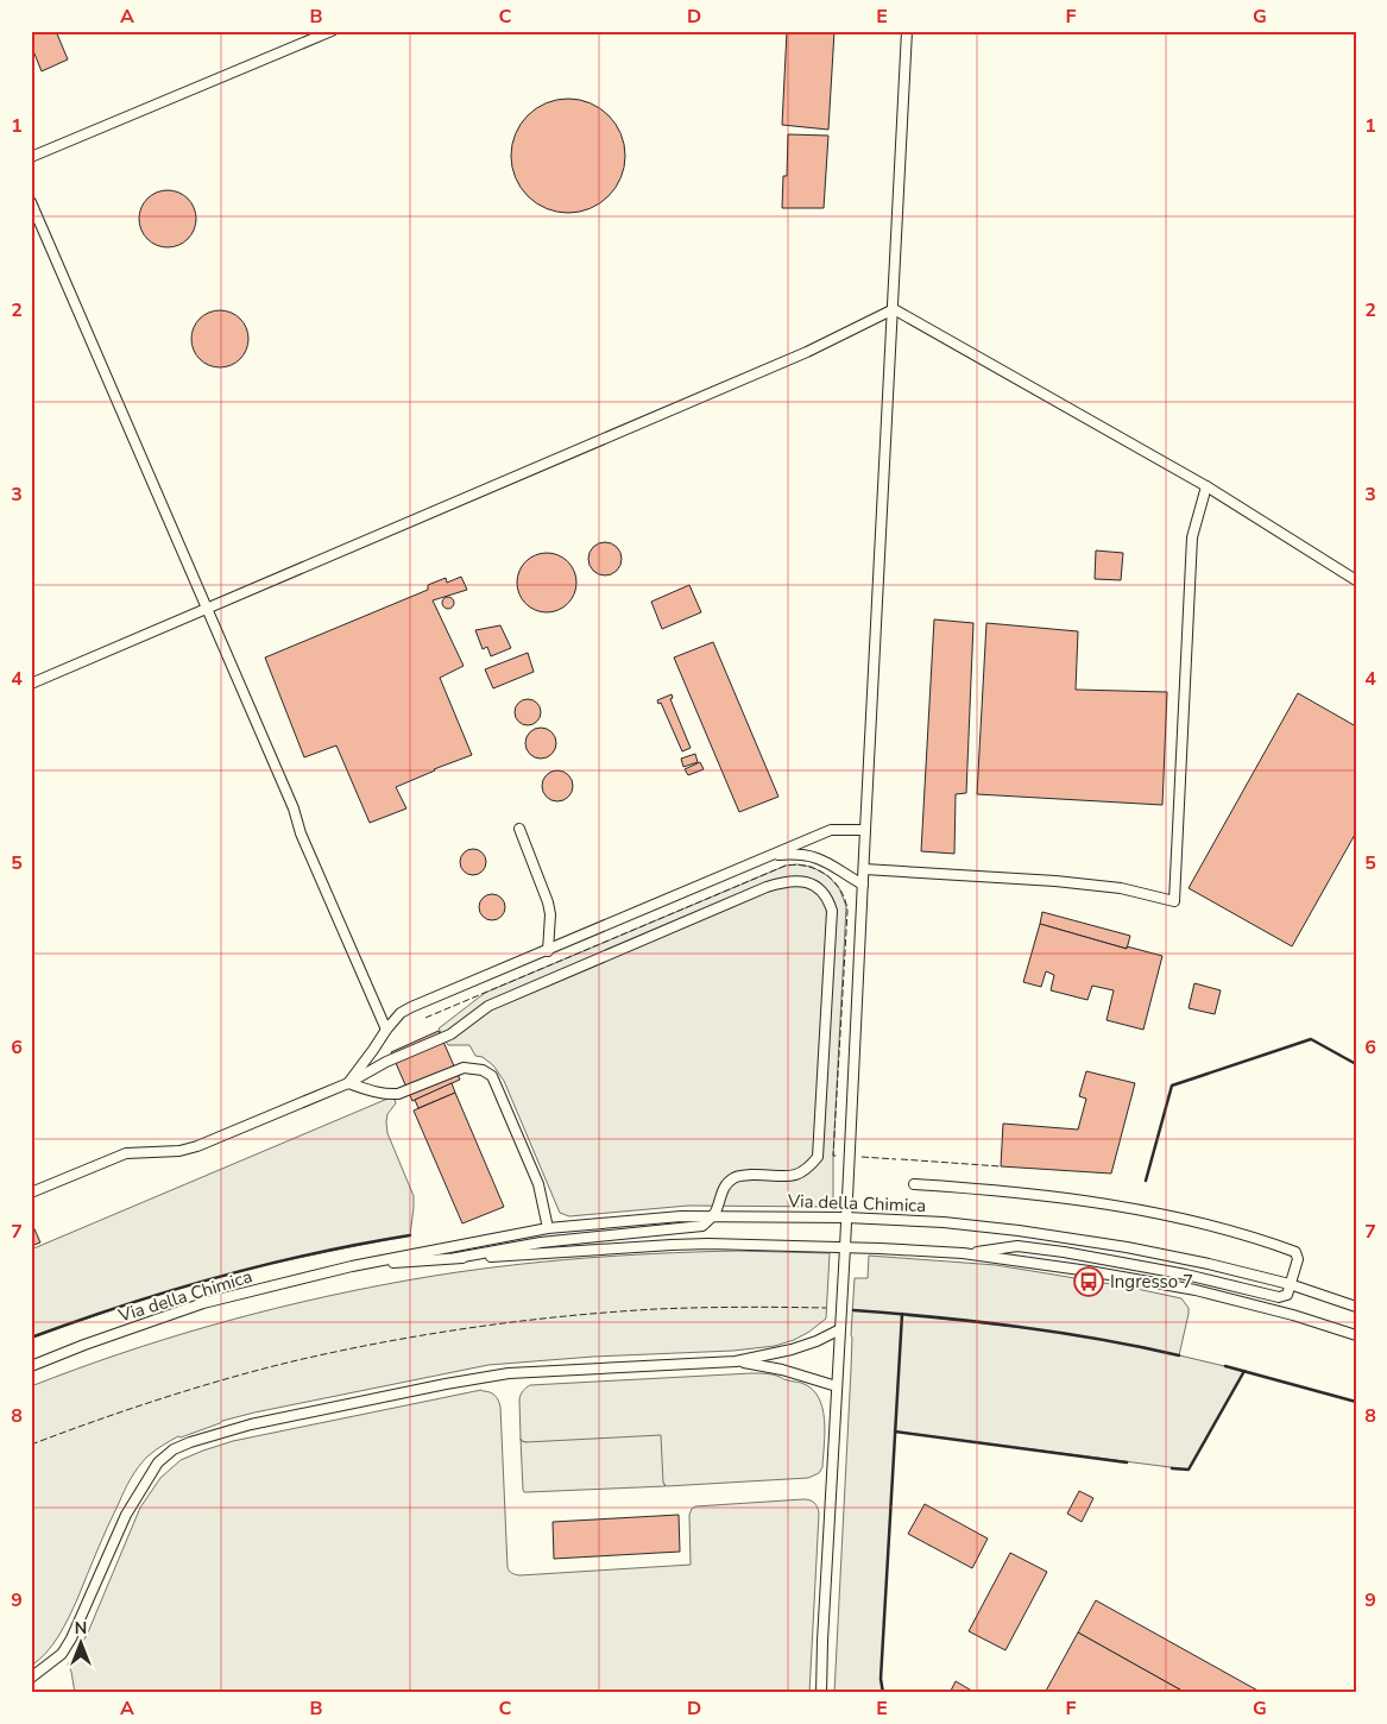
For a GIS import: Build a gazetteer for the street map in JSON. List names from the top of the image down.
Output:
{
  "streets": {
    "lane": ["Via della Chimica"]
  },
  "places": {
    "bus stop": ["Ingresso 7"]
  },
  "north": "top",
  "grid": {
    "columns": [
      "A",
      "B",
      "C",
      "D",
      "E",
      "F",
      "G"
    ],
    "rows": [
      "1",
      "2",
      "3",
      "4",
      "5",
      "6",
      "7",
      "8",
      "9"
    ]
  }
}
